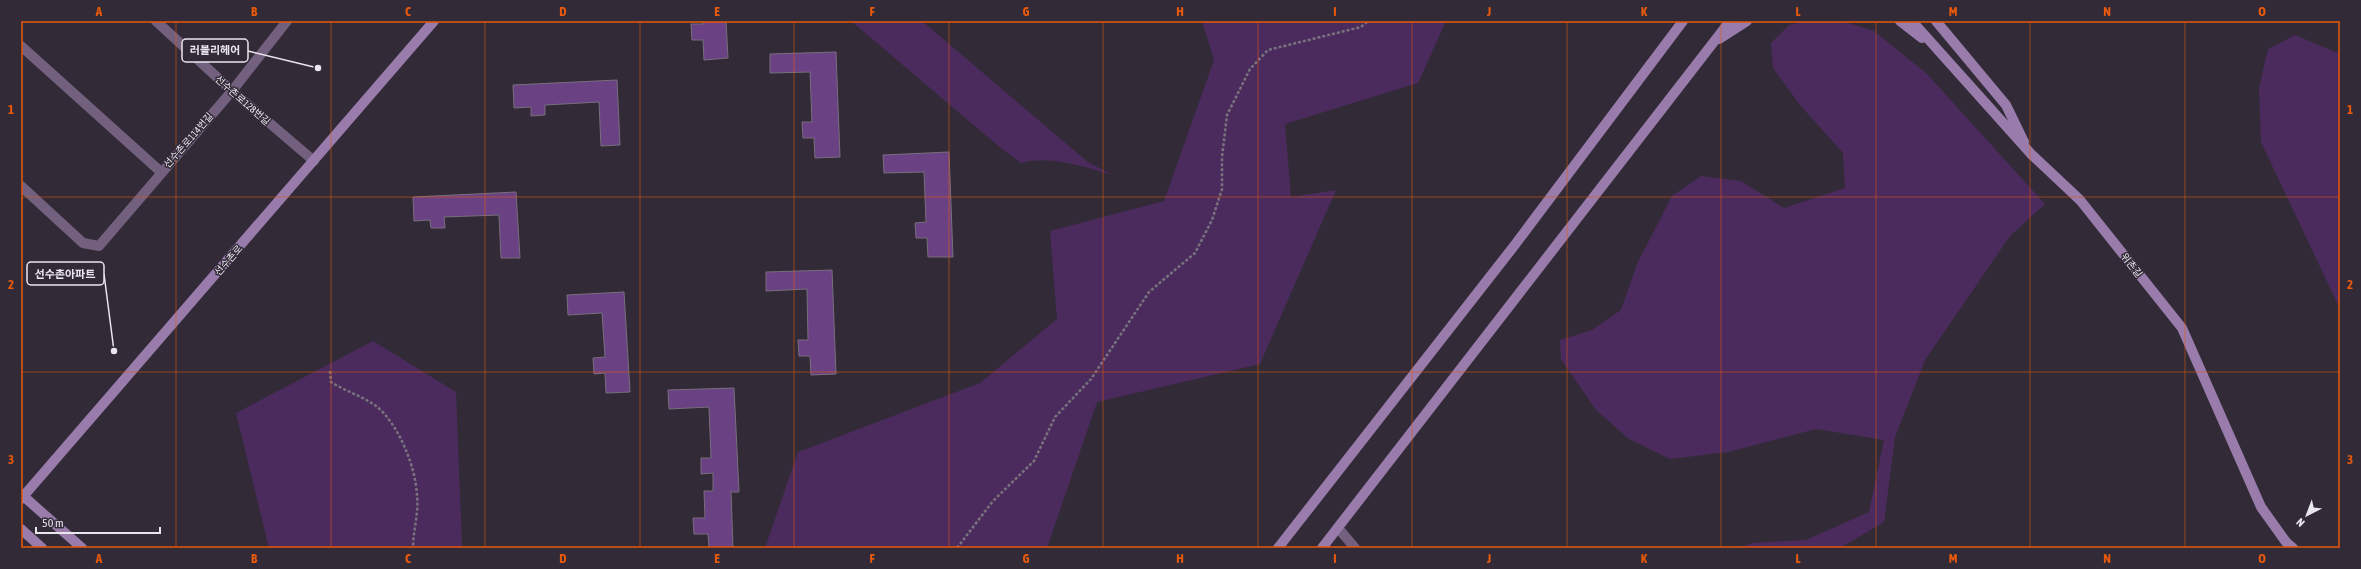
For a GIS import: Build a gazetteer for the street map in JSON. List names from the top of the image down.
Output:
{
  "streets": {
    "street": [
      "선수촌로128번길",
      "선수촌로114번길",
      "선수촌로",
      "위촌길"
    ]
  },
  "crossings": [
    ["선수촌로128번길", "선수촌로114번길"],
    ["선수촌로128번길", "선수촌로"]
  ],
  "places": ["러블리헤어", "선수촌아파트"],
  "scale_bar": "50 m",
  "north": "bottom left",
  "grid": {
    "columns": [
      "A",
      "B",
      "C",
      "D",
      "E",
      "F",
      "G",
      "H",
      "I",
      "J",
      "K",
      "L",
      "M",
      "N",
      "O"
    ],
    "rows": ["1", "2", "3"]
  }
}
